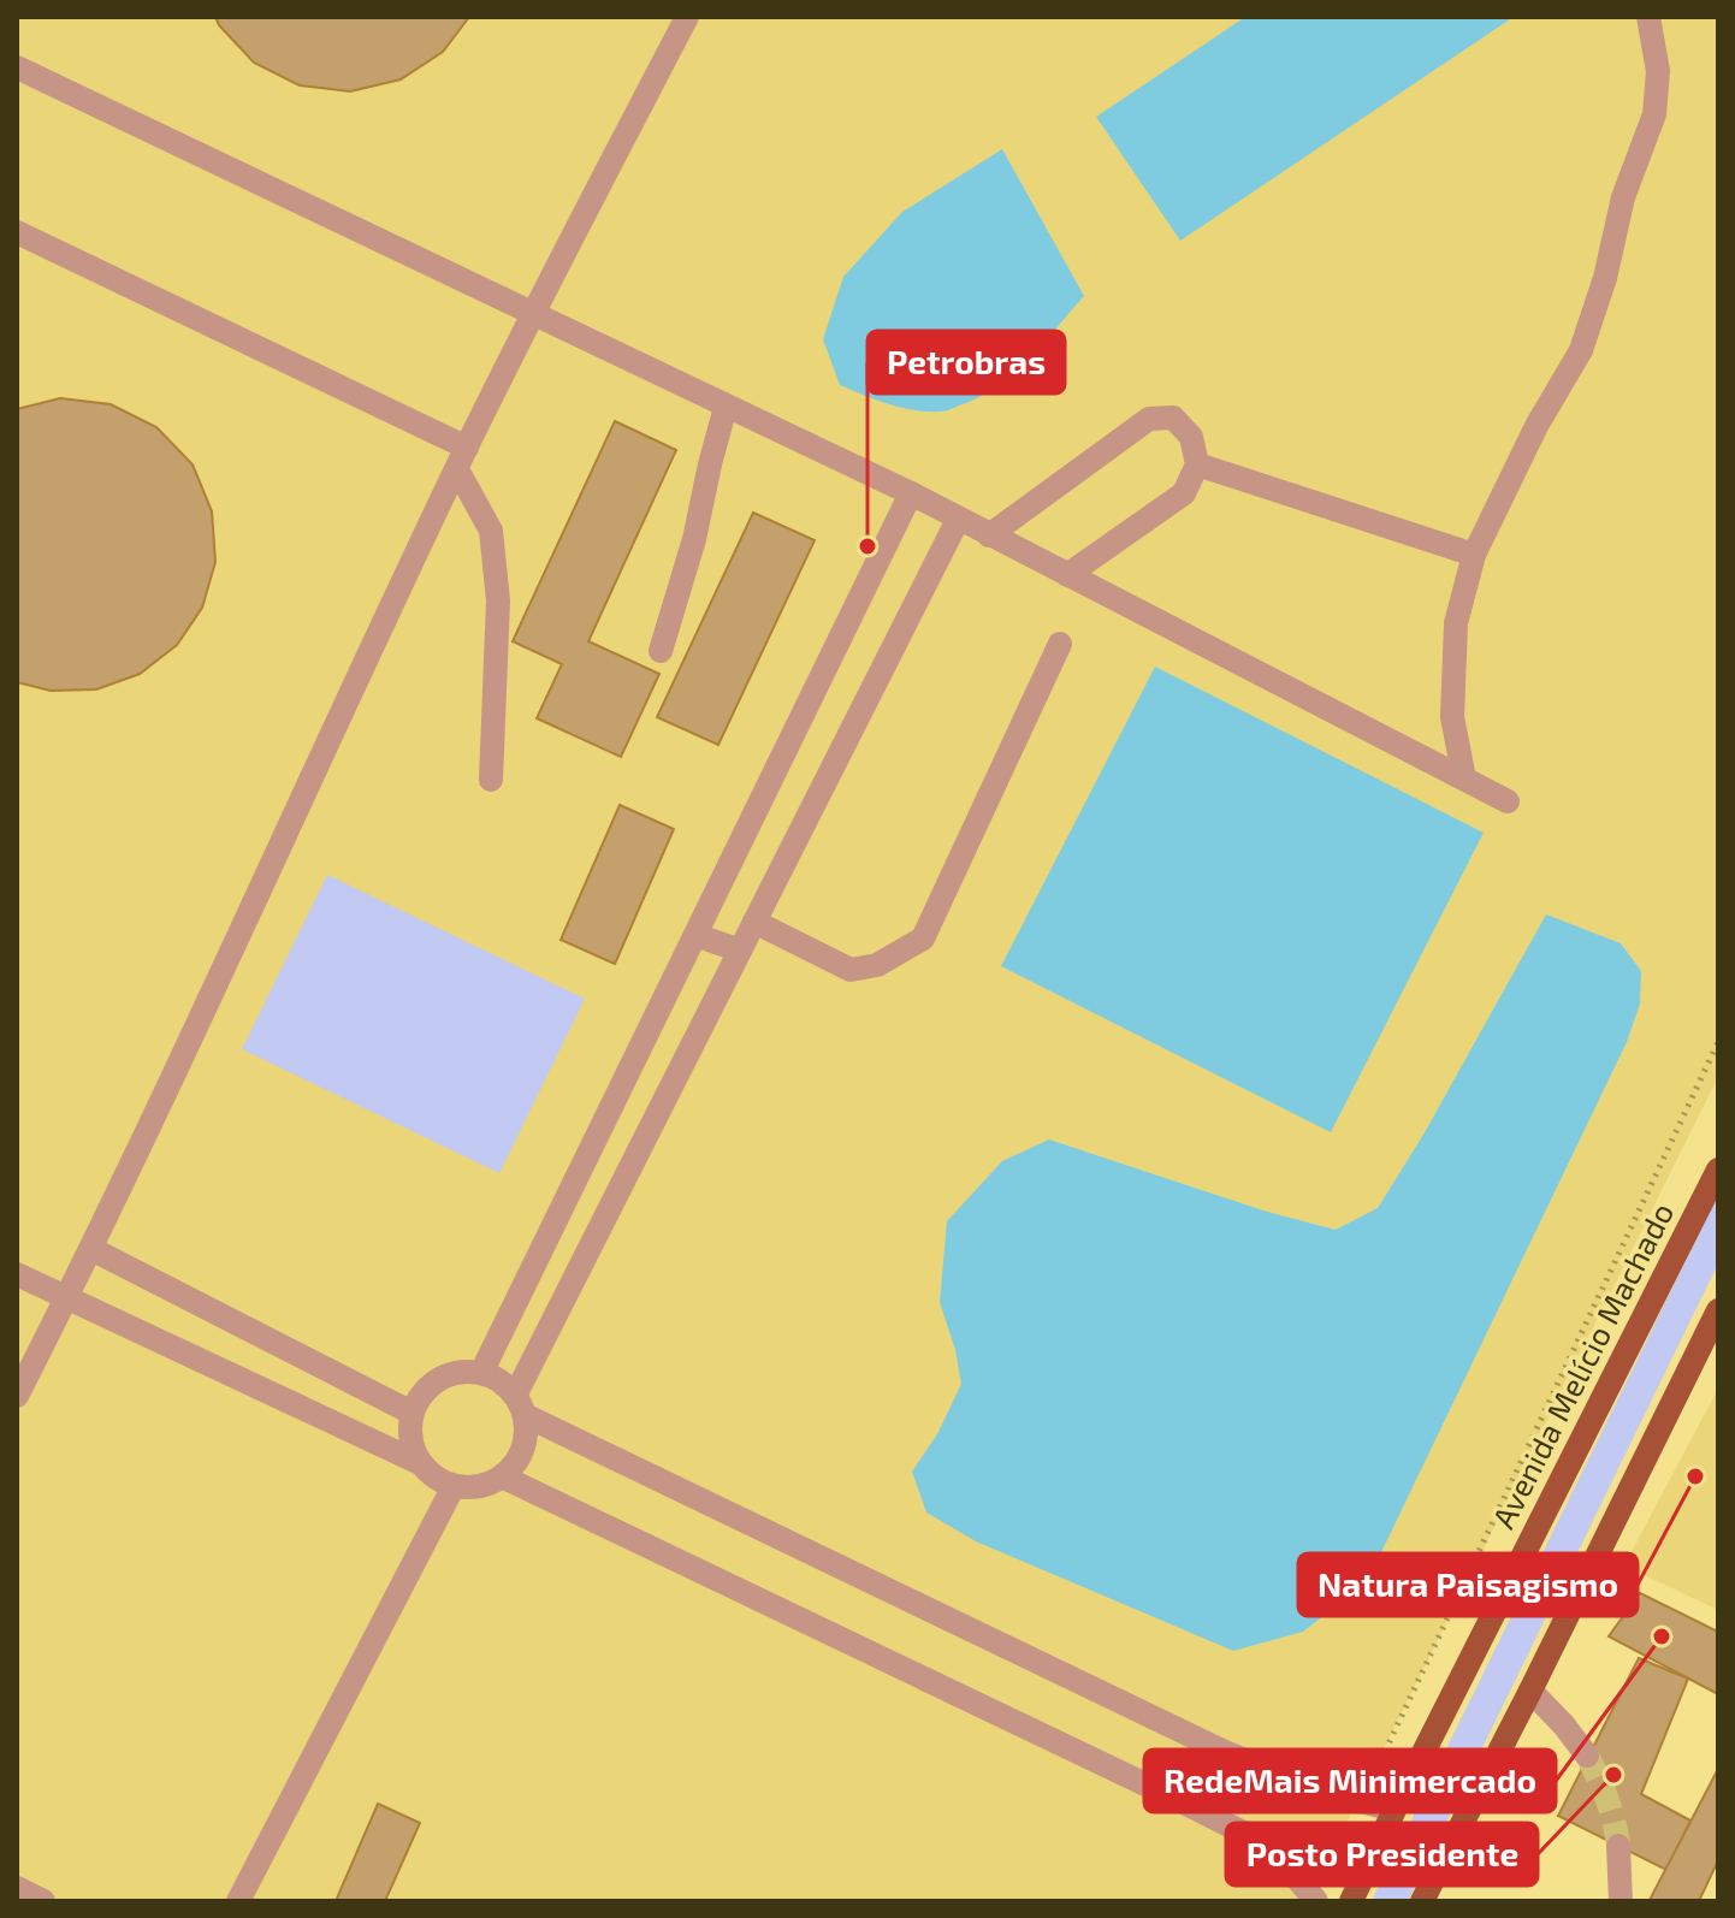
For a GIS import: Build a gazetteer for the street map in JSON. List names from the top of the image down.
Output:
{
  "streets": {
    "main road": ["Avenida Melício Machado"]
  },
  "places": [
    "Petrobras",
    "Natura Paisagismo",
    "RedeMais Minimercado",
    "Posto Presidente"
  ]
}
